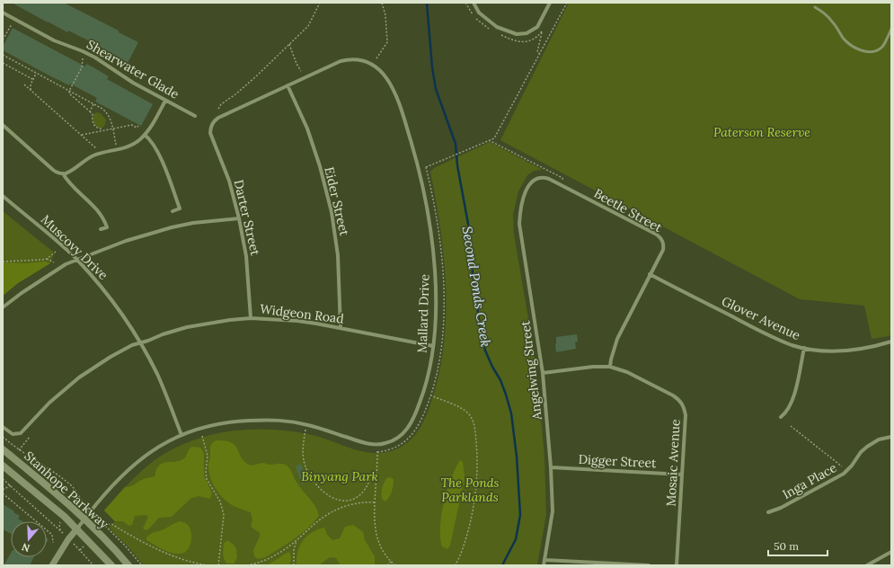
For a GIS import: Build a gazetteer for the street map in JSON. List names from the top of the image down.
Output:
{
  "streets": {
    "main road": ["Stanhope Parkway"],
    "street": [
      "Shearwater Glade",
      "Eider Street",
      "Beetle Street",
      "Darter Street",
      "Muscovy Drive",
      "Widgeon Road",
      "Mallard Drive",
      "Glover Avenue",
      "Angelwing Street",
      "Digger Street",
      "Mosaic Avenue",
      "Inga Place"
    ]
  },
  "crossings": [
    ["Eider Street", "Widgeon Road"],
    ["Eider Street", "Mallard Drive"],
    ["Beetle Street", "Glover Avenue"],
    ["Beetle Street", "Angelwing Street"],
    ["Beetle Street", "Mosaic Avenue"],
    ["Darter Street", "Widgeon Road"],
    ["Darter Street", "Mallard Drive"],
    ["Muscovy Drive", "Widgeon Road"],
    ["Muscovy Drive", "Mallard Drive"],
    ["Widgeon Road", "Mallard Drive"],
    ["Mallard Drive", "Stanhope Parkway"],
    ["Angelwing Street", "Digger Street"],
    ["Angelwing Street", "Mosaic Avenue"],
    ["Digger Street", "Mosaic Avenue"]
  ],
  "water": ["Second Ponds Creek"],
  "parks": ["Paterson Reserve", "Binyang Park", "The Ponds Parklands"],
  "scale_bar": "50 m",
  "north": "bottom"
}
